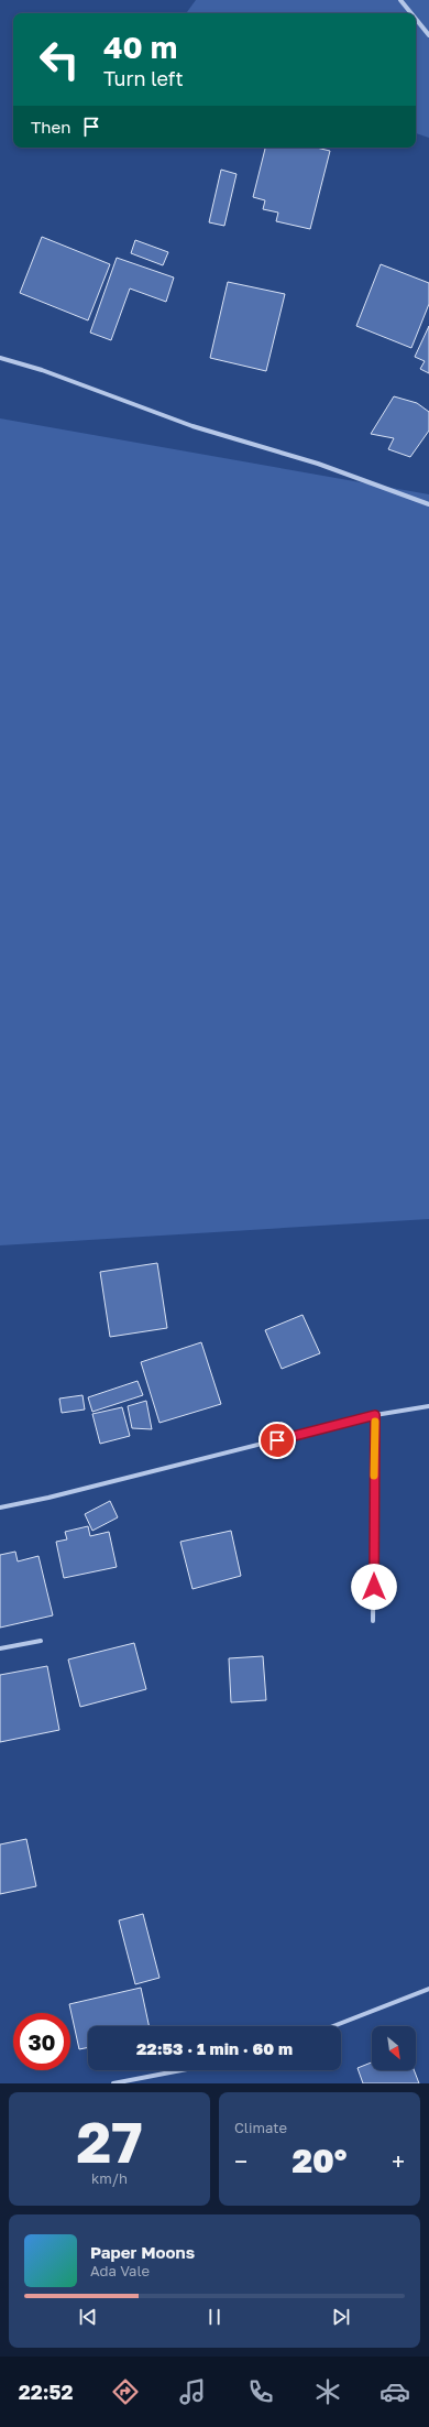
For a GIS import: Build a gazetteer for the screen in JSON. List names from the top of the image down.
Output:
{
  "north": "bottom right",
  "page": {
    "turn": ["40 m", "Turn left"],
    "then": "Then",
    "limit": "30",
    "trip": "22:53 · 1 min · 60 m",
    "tile": [
      ["27", "km/h"],
      "Climate"
    ],
    "heat": ["−", "20°", "+"],
    "song": ["Paper Moons", "Ada Vale"],
    "tabs": "22:52"
  }
}
